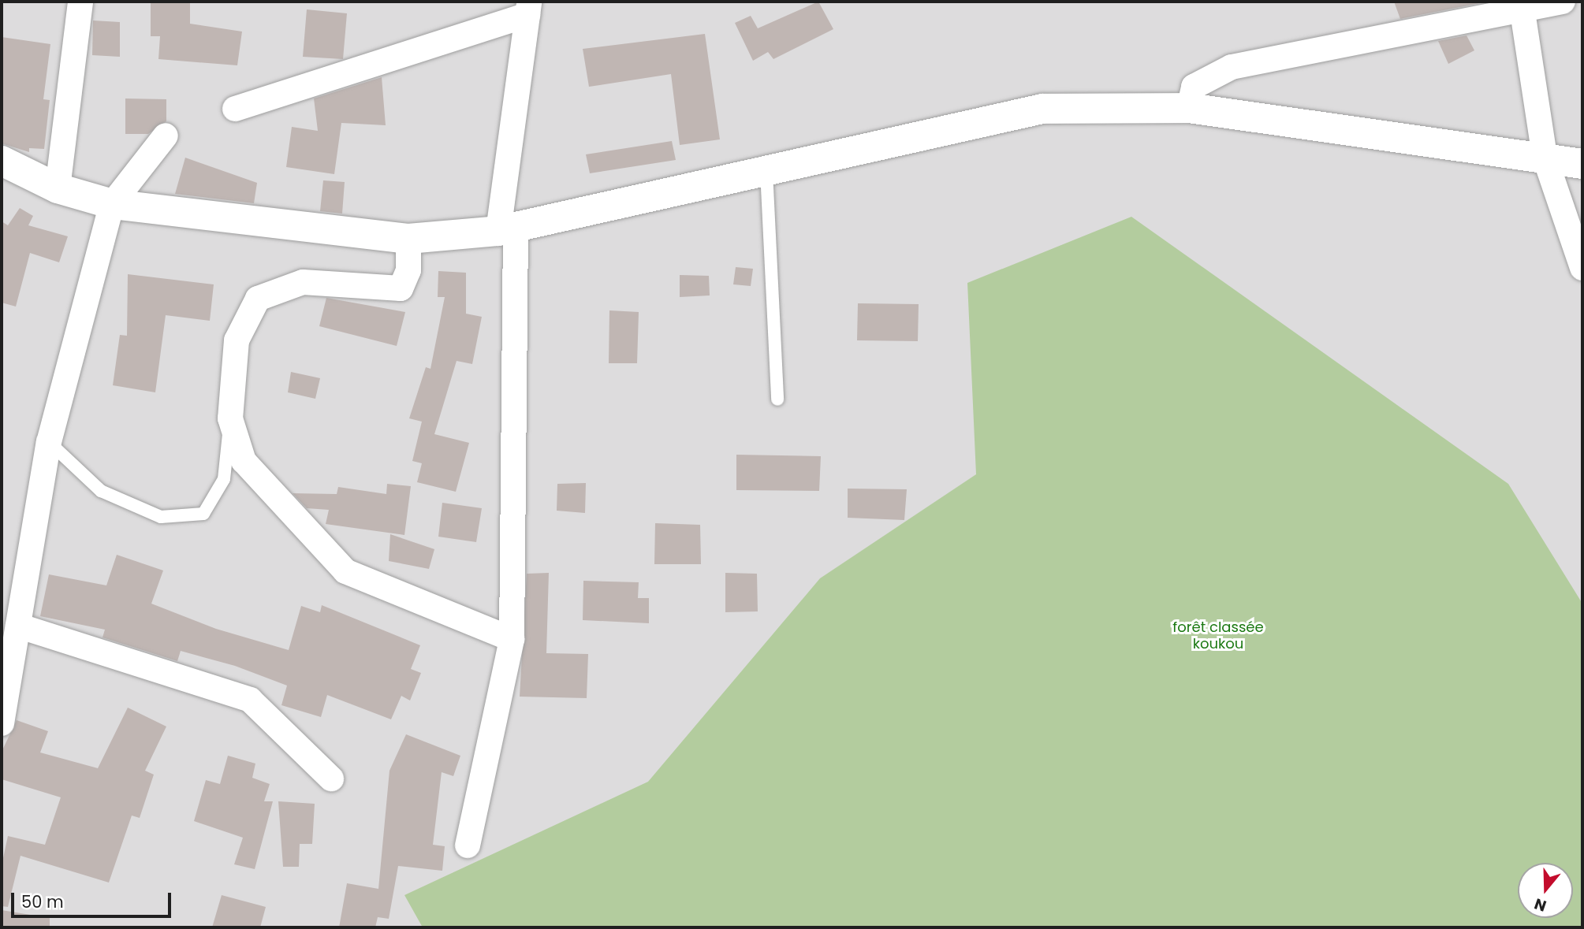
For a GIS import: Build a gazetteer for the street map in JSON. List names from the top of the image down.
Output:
{
  "parks": ["forêt classée koukou"],
  "scale_bar": "50 m",
  "north": "bottom"
}
